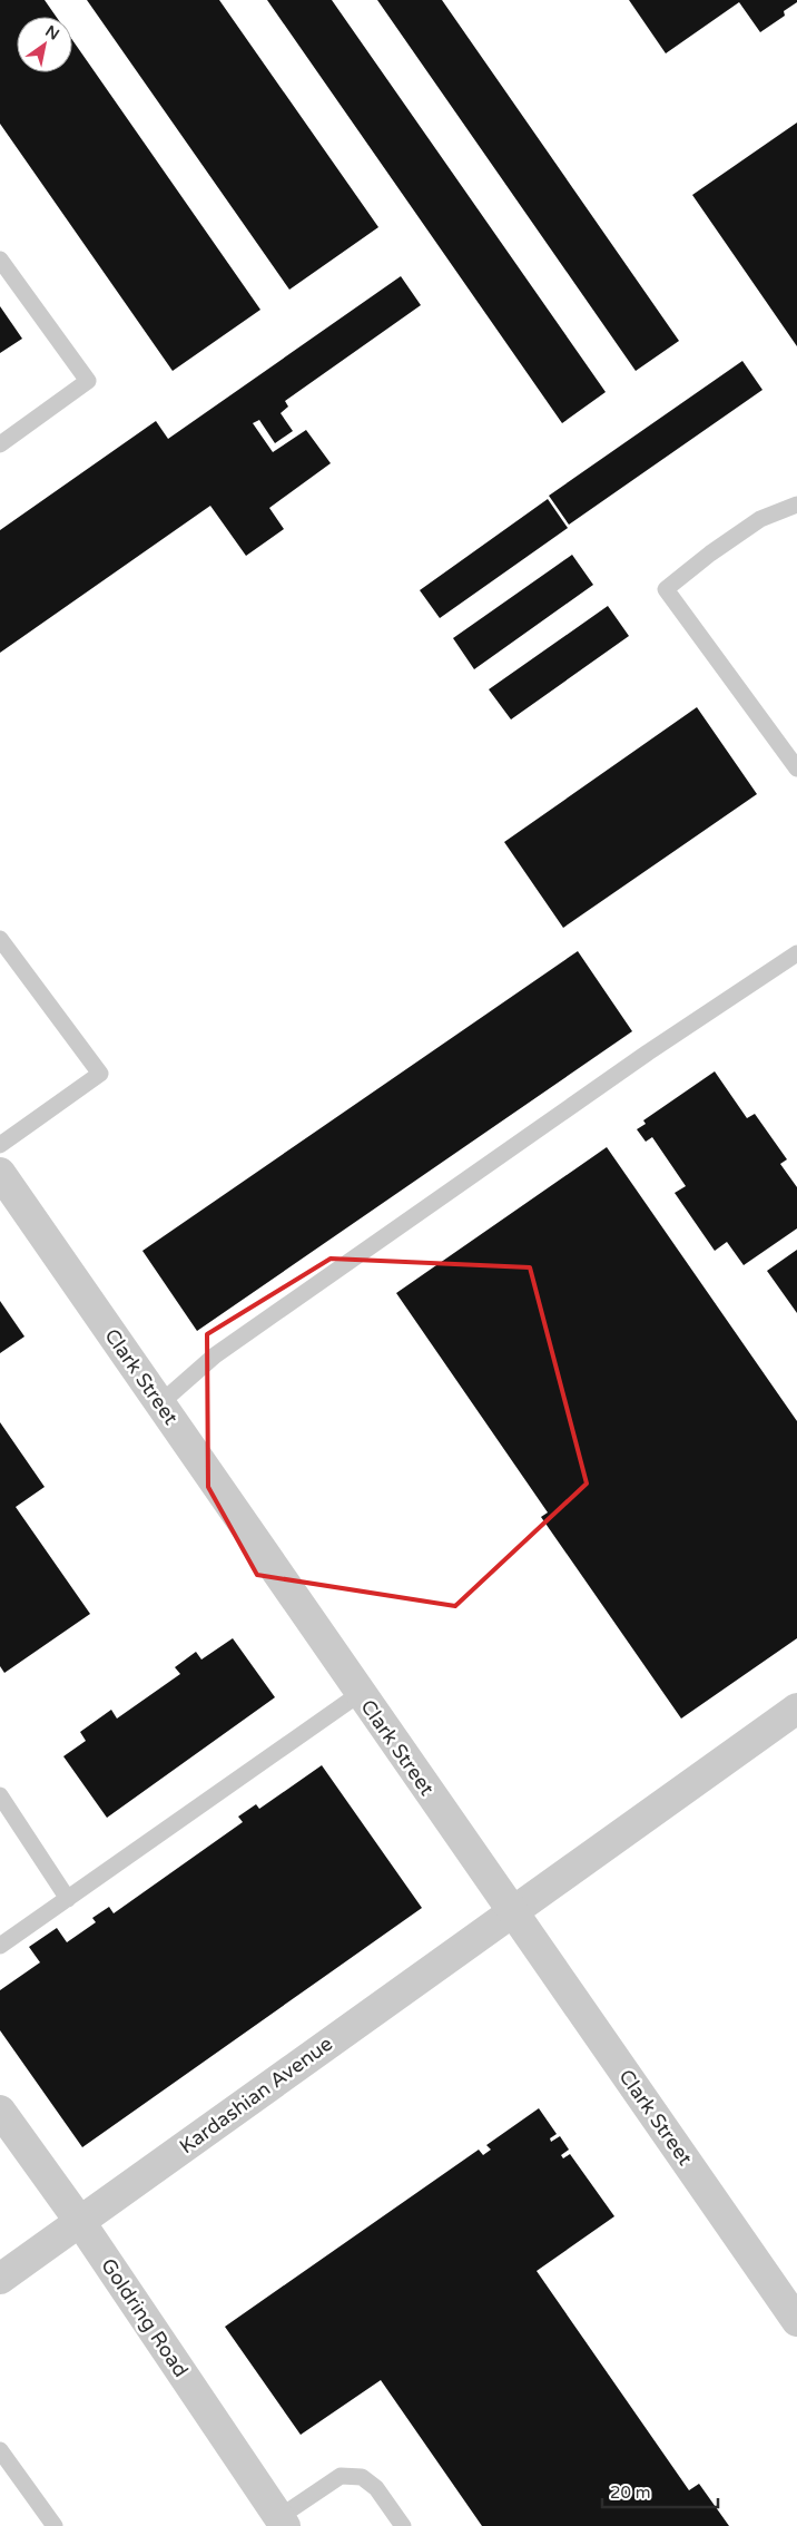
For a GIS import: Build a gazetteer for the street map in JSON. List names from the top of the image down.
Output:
{
  "streets": {
    "street": ["Clark Street", "Kardashian Avenue", "Goldring Road"]
  },
  "crossings": [
    ["Clark Street", "Kardashian Avenue"],
    ["Kardashian Avenue", "Goldring Road"]
  ],
  "scale_bar": "20 m",
  "north": "top right"
}
